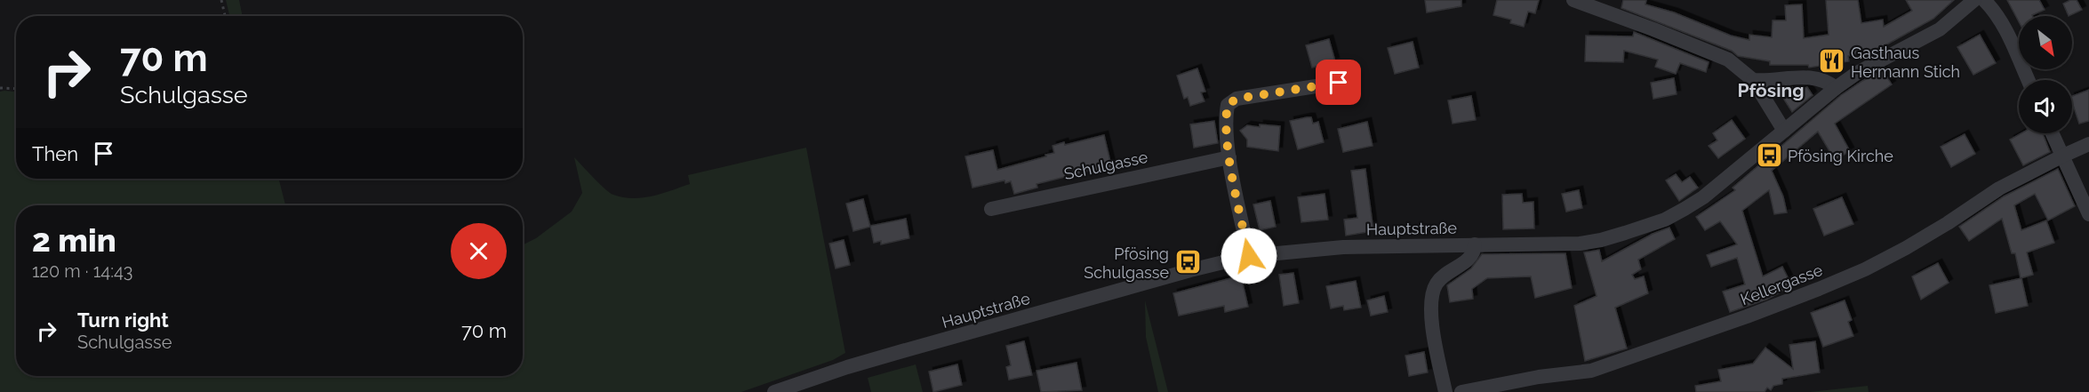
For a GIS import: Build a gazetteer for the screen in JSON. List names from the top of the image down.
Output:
{
  "streets": {
    "street": ["Schulgasse", "Hauptstraße", "Kellergasse"]
  },
  "districts": ["Pfösing"],
  "places": {
    "restaurant": ["Gasthaus Hermann Stich"],
    "bus stop": ["Pfösing Kirche", "Pfösing Schulgasse"]
  },
  "north": "bottom right",
  "page": {
    "turn": ["70 m", "Schulgasse"],
    "then": "Then",
    "heading": ["2 min", "120 m · 14:43"],
    "list": [
      {
        "name": "Turn right",
        "note": "Schulgasse",
        "value": "70 m"
      }
    ]
  }
}
